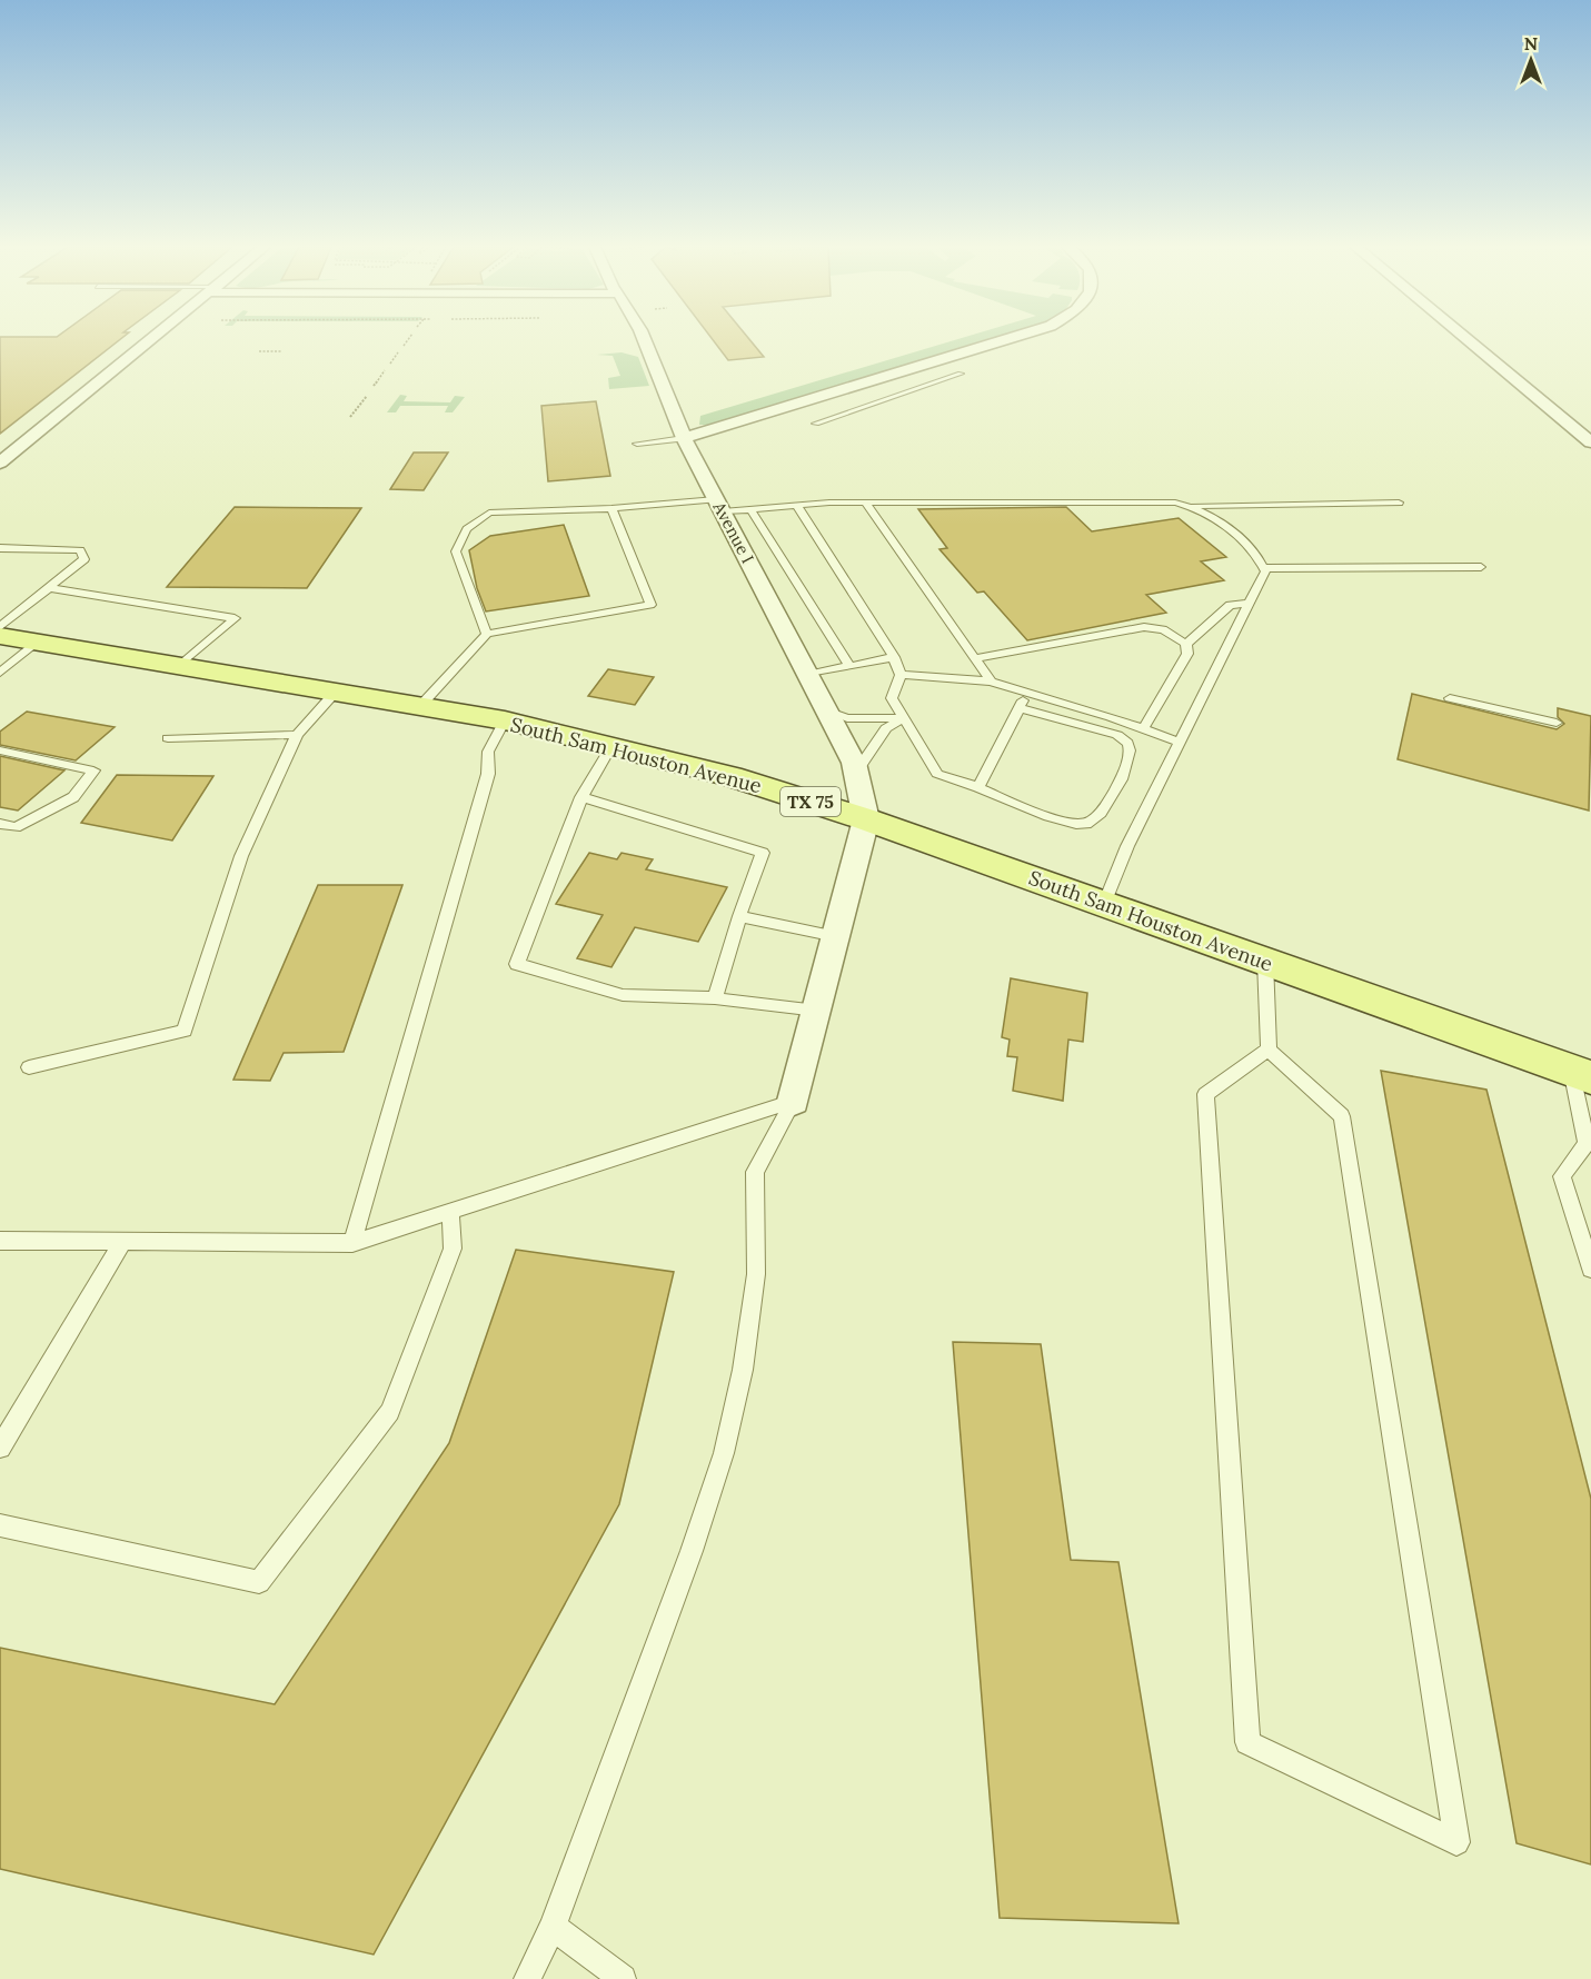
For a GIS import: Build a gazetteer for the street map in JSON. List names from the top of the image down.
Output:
{
  "streets": {
    "main road": ["South Sam Houston Avenue", "TX 75"],
    "street": ["Avenue I"]
  },
  "crossings": [
    ["Avenue I", "South Sam Houston Avenue"]
  ],
  "north": "top"
}
